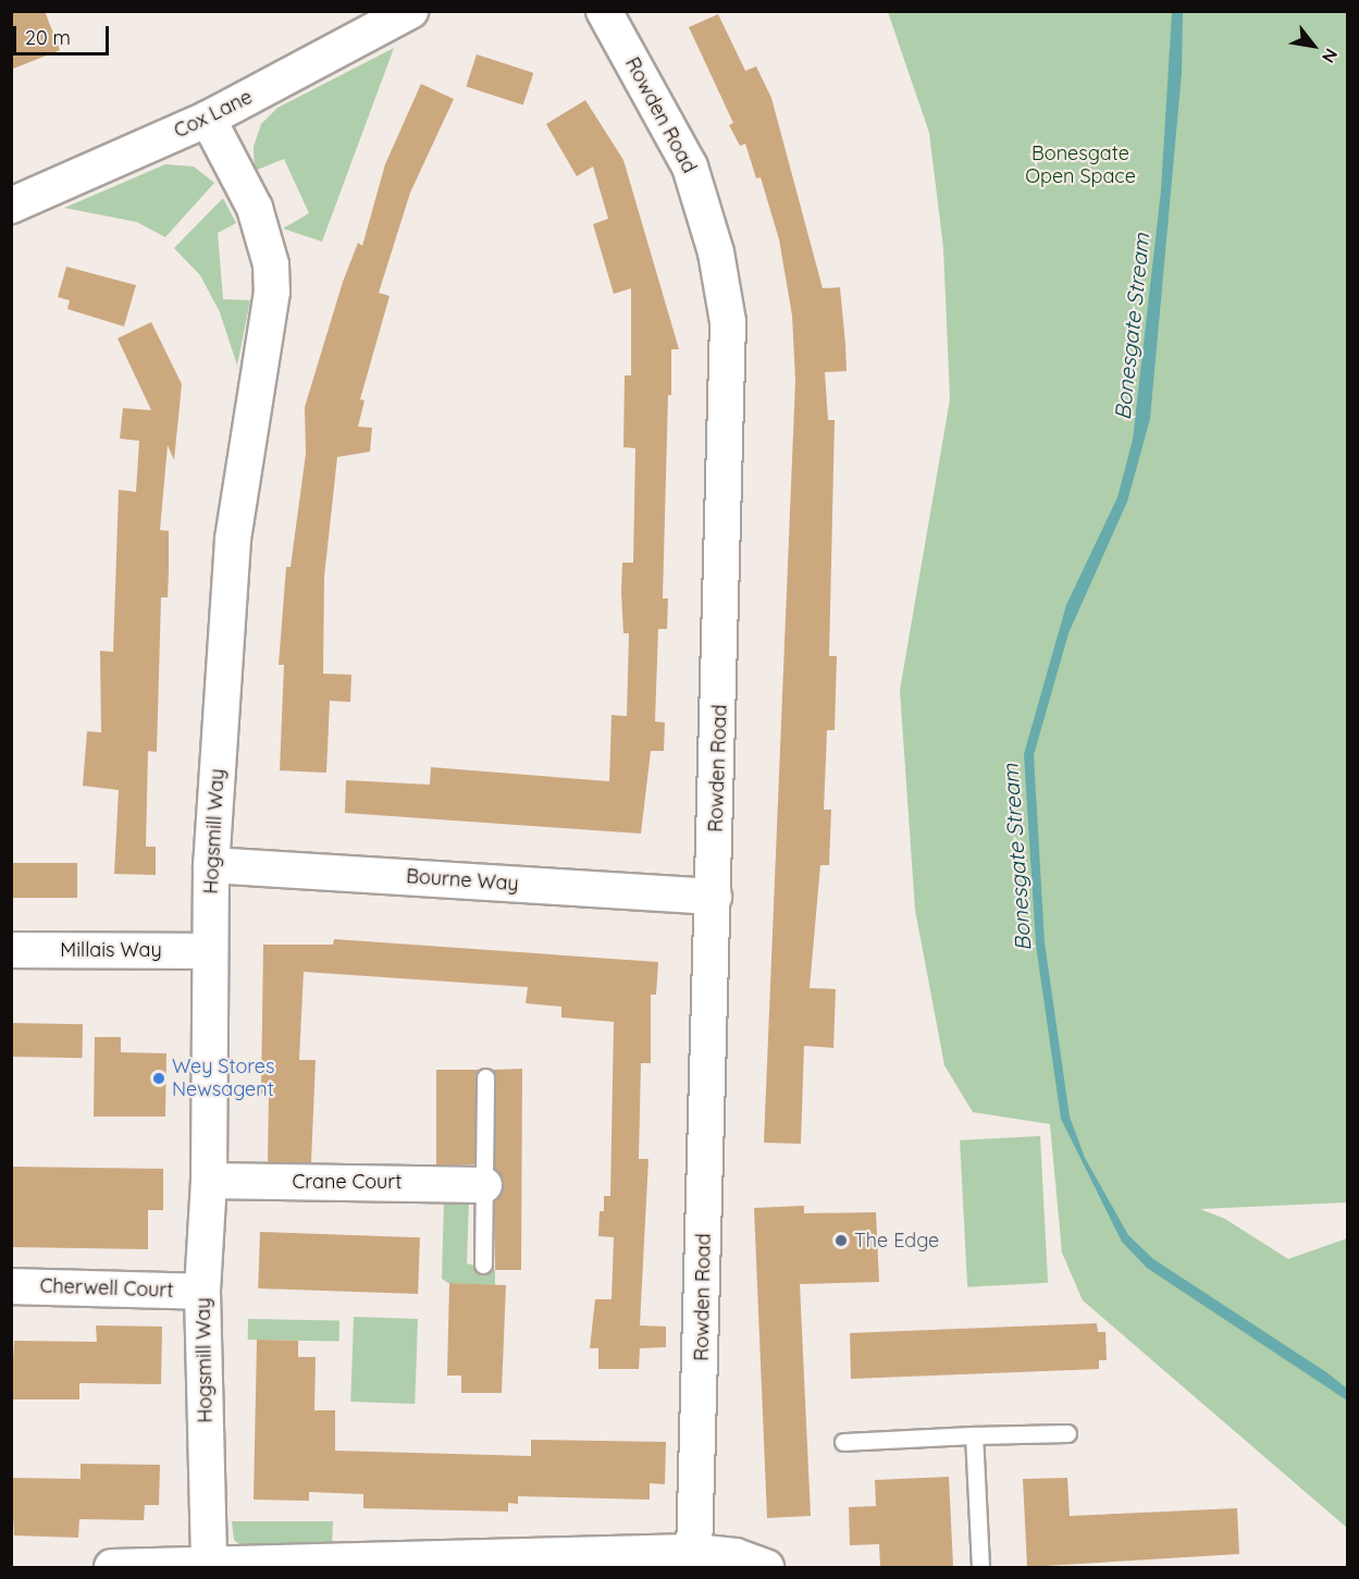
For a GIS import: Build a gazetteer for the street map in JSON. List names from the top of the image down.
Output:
{
  "streets": {
    "street": [
      "Cox Lane",
      "Rowden Road",
      "Hogsmill Way",
      "Bourne Way",
      "Millais Way",
      "Crane Court",
      "Cherwell Court"
    ]
  },
  "crossings": [
    ["Cox Lane", "Hogsmill Way"],
    ["Rowden Road", "Bourne Way"],
    ["Hogsmill Way", "Bourne Way"],
    ["Hogsmill Way", "Millais Way"],
    ["Hogsmill Way", "Crane Court"],
    ["Hogsmill Way", "Cherwell Court"]
  ],
  "water": ["Bonesgate Stream"],
  "parks": ["Bonesgate Open Space"],
  "places": ["Wey Stores Newsagent", "The Edge"],
  "scale_bar": "20 m",
  "north": "bottom right"
}
